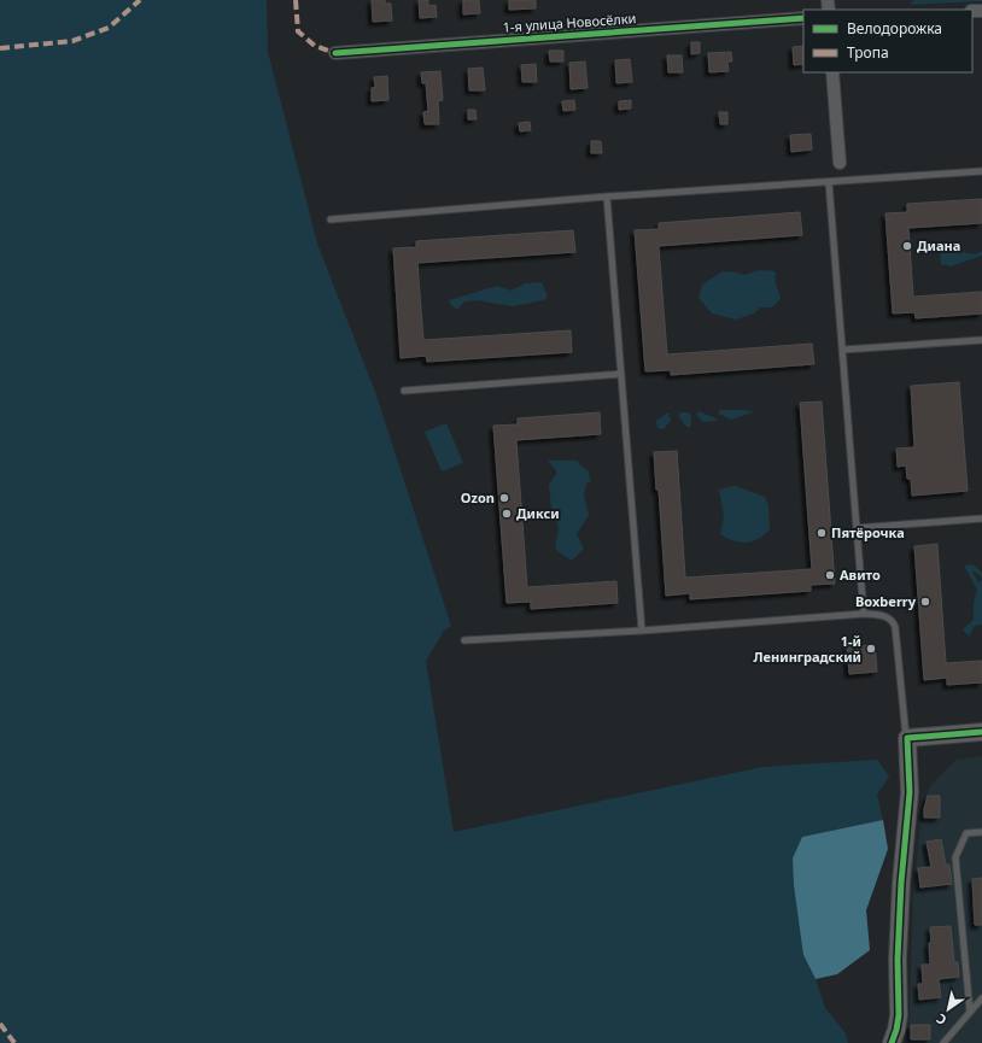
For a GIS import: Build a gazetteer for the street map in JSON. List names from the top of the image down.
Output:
{
  "streets": {
    "street": ["1-я улица Новосёлки"]
  },
  "places": [
    "Диана",
    "Ozon",
    "Дикси",
    "Пятёрочка",
    "Авито",
    "Boxberry",
    "1-й Ленинградский"
  ],
  "legend": ["Велодорожка", "Тропа"],
  "north": "bottom left"
}
